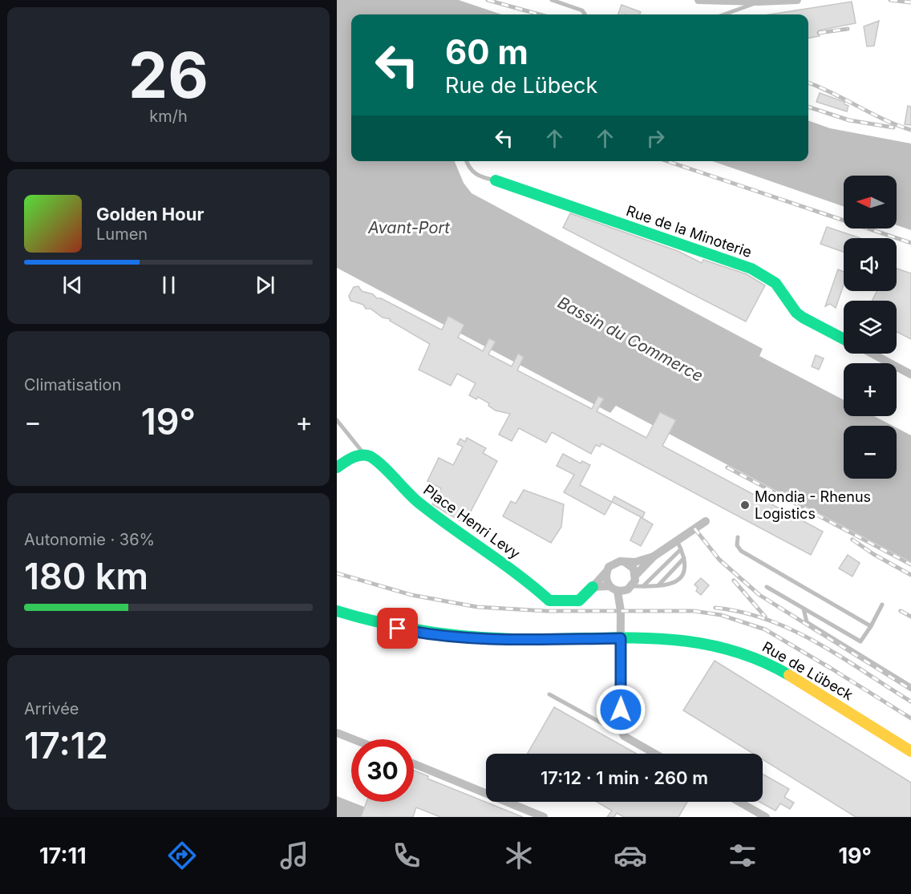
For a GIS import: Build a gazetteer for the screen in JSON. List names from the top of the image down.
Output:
{
  "streets": {
    "street": ["Rue de la Minoterie", "Place Henri Levy", "Rue de Lübeck"]
  },
  "water": ["Avant-Port", "Bassin du Commerce"],
  "places": ["Mondia - Rhenus Logistics"],
  "north": "left",
  "page": {
    "tile": [
      ["26", "km/h"],
      "Climatisation",
      ["Autonomie · 36%", "180 km"],
      ["Arrivée", "17:12"]
    ],
    "turn": ["60 m", "Rue de Lübeck"],
    "map_buttons": ["+", "−"],
    "song": ["Golden Hour", "Lumen"],
    "heat": ["−", "19°", "+"],
    "limit": "30",
    "trip": "17:12 · 1 min · 260 m",
    "tabs": ["17:11", "19°"]
  }
}
